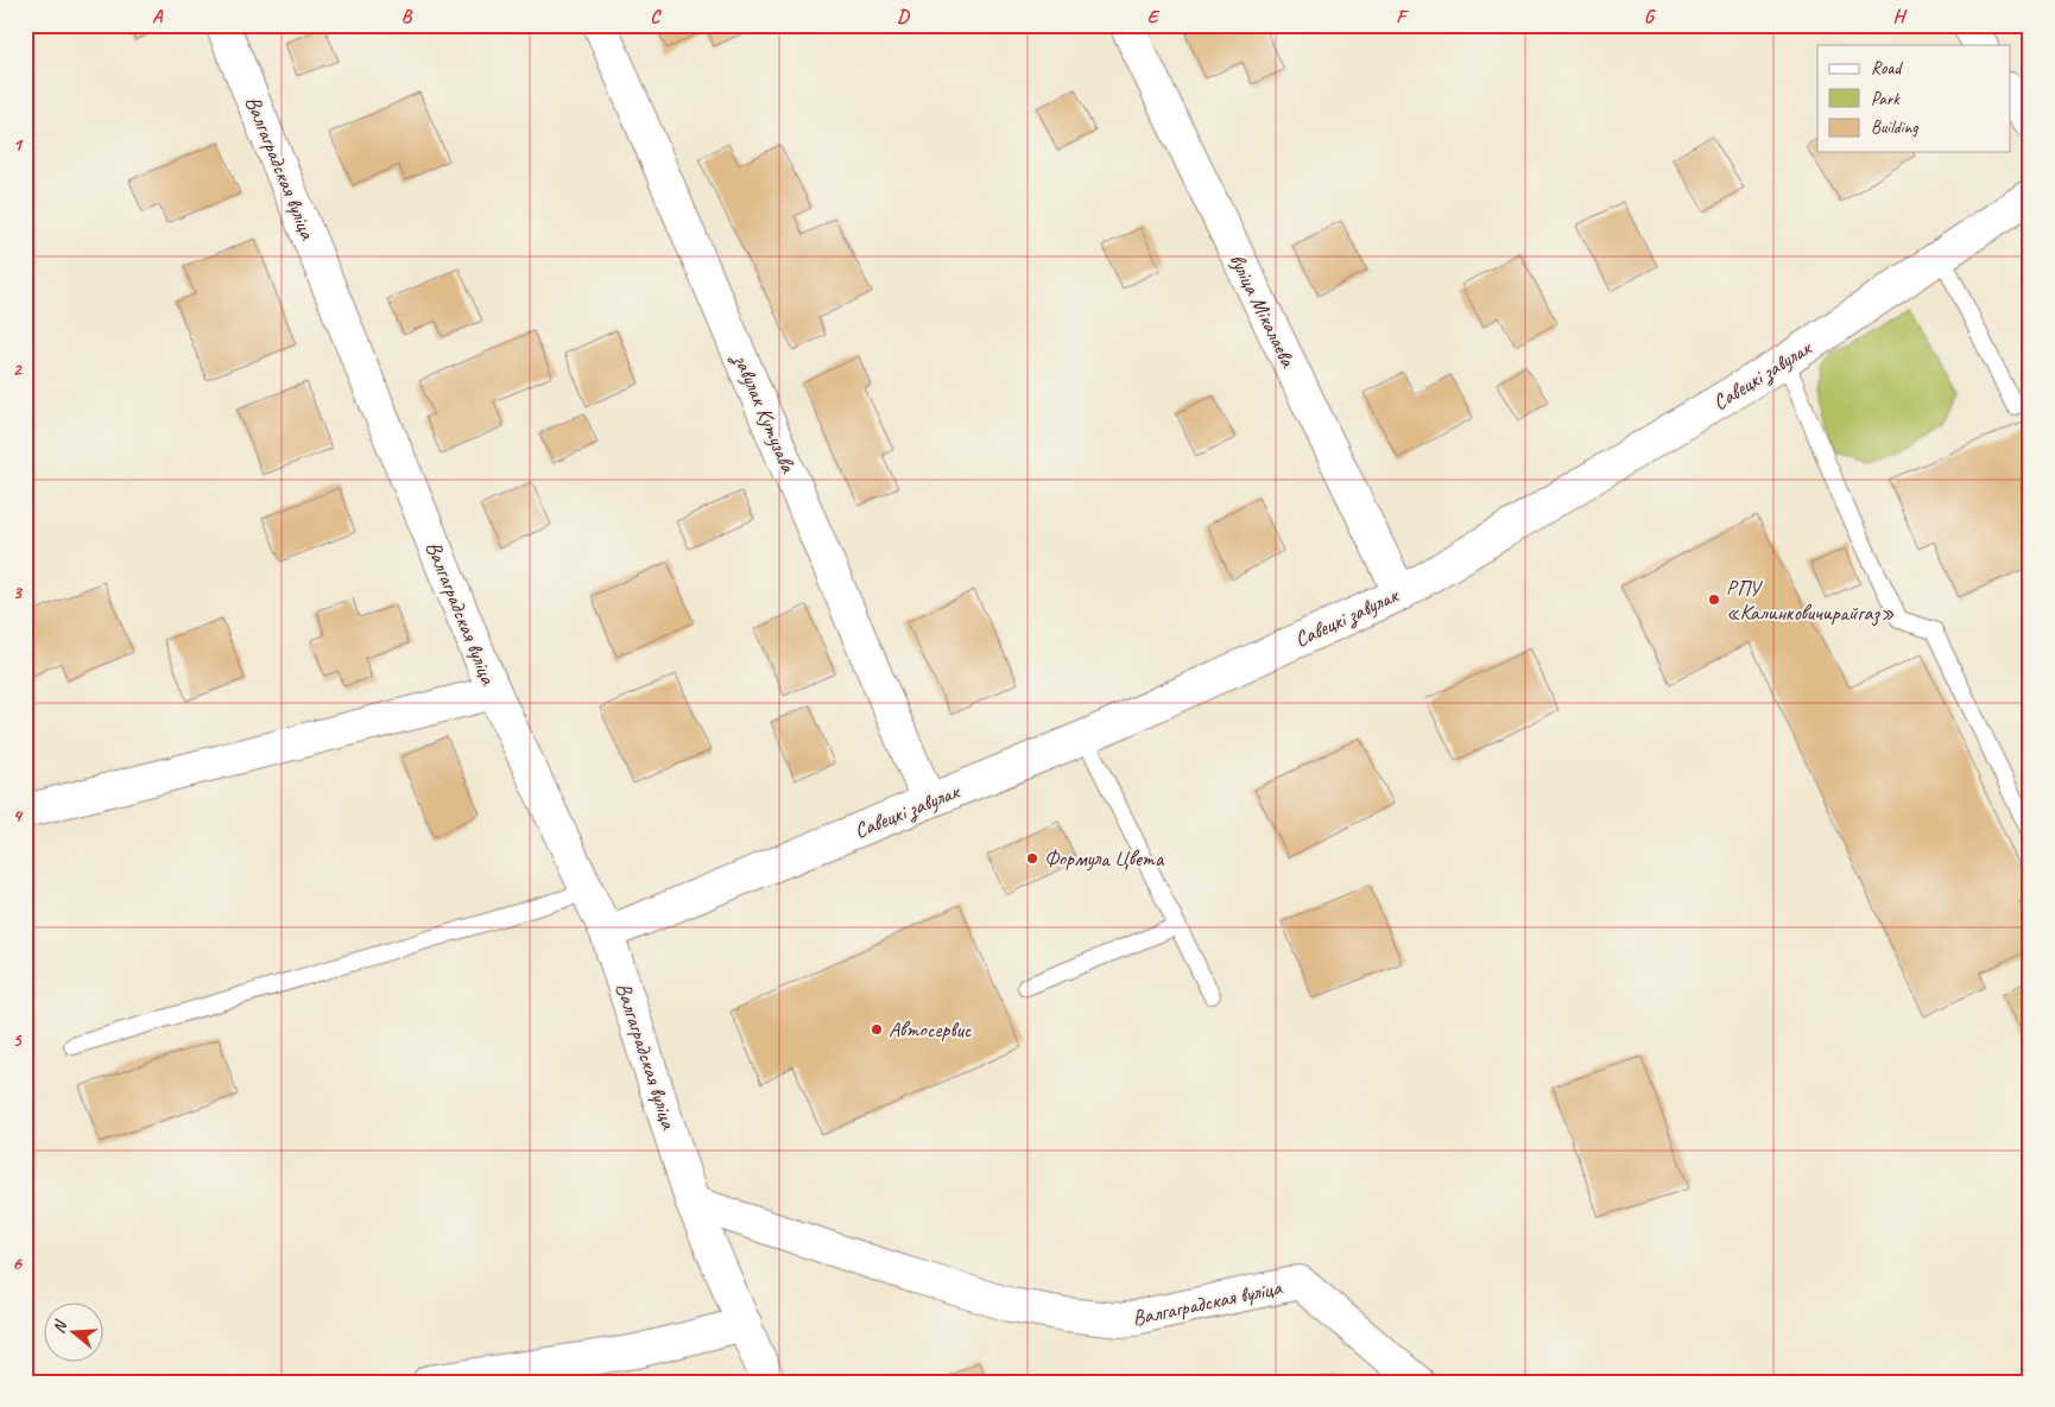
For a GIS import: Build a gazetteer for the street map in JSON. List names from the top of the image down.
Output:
{
  "streets": {
    "street": [
      "Валгаградская вуліца",
      "вуліца Мікалаева",
      "Савецкі завулак",
      "завулак Кутузава"
    ]
  },
  "crossings": [
    ["Валгаградская вуліца", "Савецкі завулак"],
    ["вуліца Мікалаева", "Савецкі завулак"],
    ["Савецкі завулак", "завулак Кутузава"]
  ],
  "places": ["РПУ «Калинковичирайгаз»", "Формула Цвета", "Автосервис"],
  "legend": ["Road", "Park", "Building"],
  "north": "left",
  "grid": {
    "columns": [
      "A",
      "B",
      "C",
      "D",
      "E",
      "F",
      "G",
      "H"
    ],
    "rows": [
      "1",
      "2",
      "3",
      "4",
      "5",
      "6"
    ]
  }
}
